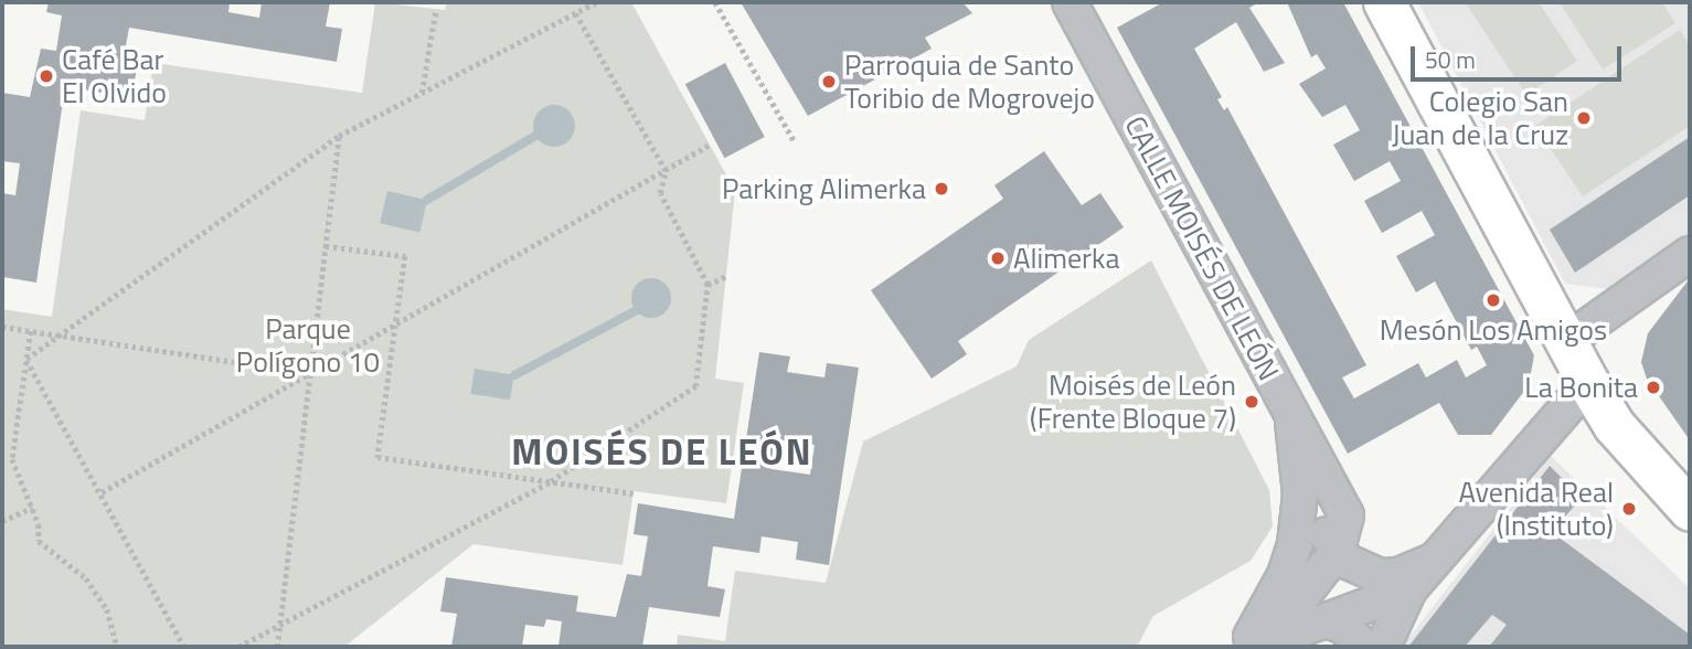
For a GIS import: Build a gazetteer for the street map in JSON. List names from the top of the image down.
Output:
{
  "streets": {
    "street": ["CALLE MOISÉS DE LEÓN"]
  },
  "districts": ["MOISÉS DE LEÓN"],
  "parks": ["Parque Polígono 10"],
  "places": [
    "Café Bar El Olvido",
    "Parroquia de Santo Toribio de Mogrovejo",
    "Colegio San Juan de la Cruz",
    "Parking Alimerka",
    "Alimerka",
    "Mesón Los Amigos",
    "La Bonita",
    "Moisés de León (Frente Bloque 7)",
    "Avenida Real (Instituto)"
  ],
  "scale_bar": "50 m"
}
